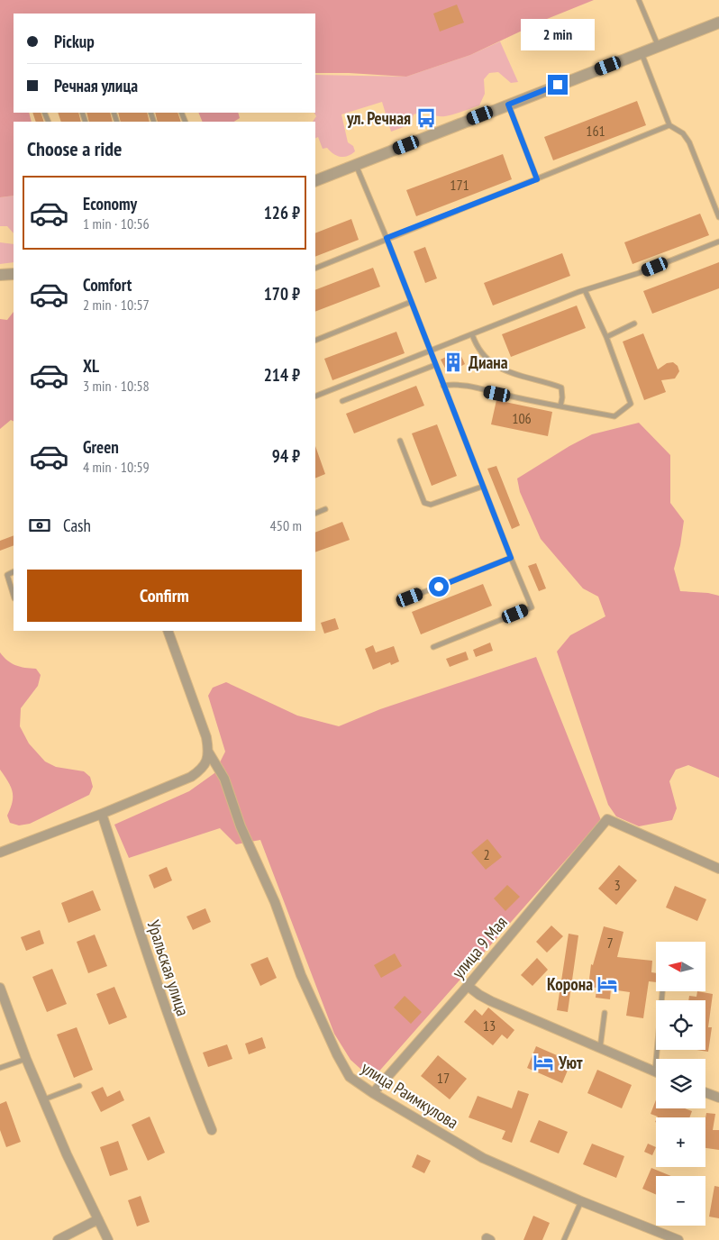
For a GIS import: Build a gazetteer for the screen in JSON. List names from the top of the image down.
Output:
{
  "streets": {
    "street": ["улица 9 Мая", "Уральская улица", "улица Раимкулова"]
  },
  "crossings": [
    ["улица 9 Мая", "улица Раимкулова"]
  ],
  "places": {
    "bus stop": ["ул. Речная"],
    "building": ["Диана"],
    "hotel": ["Корона", "Уют"]
  },
  "house_numbers": [
    "161",
    "171",
    "106",
    "2",
    "3",
    "7",
    "13",
    "17"
  ],
  "north": "left",
  "page": {
    "banner": ["Pickup", "Речная улица"],
    "bubble": "2 min",
    "heading": "Choose a ride",
    "list": [
      {
        "name": "Economy",
        "note": "1 min · 10:56",
        "value": "126 ₽"
      },
      {
        "name": "Comfort",
        "note": "2 min · 10:57",
        "value": "170 ₽"
      },
      {
        "name": "XL",
        "note": "3 min · 10:58",
        "value": "214 ₽"
      },
      {
        "name": "Green",
        "note": "4 min · 10:59",
        "value": "94 ₽"
      }
    ],
    "pay": ["Cash", "450 m"],
    "buttons": "Confirm",
    "map_buttons": ["+", "−"]
  }
}
